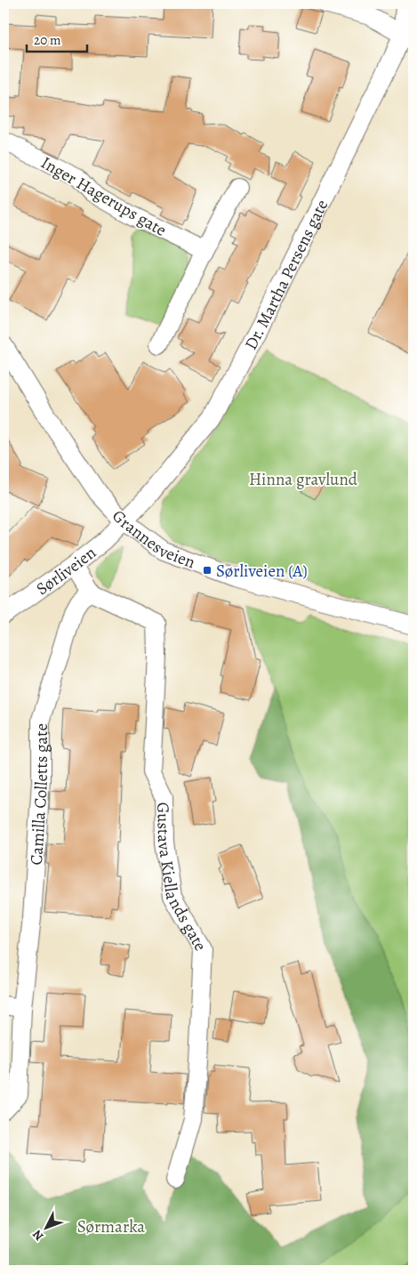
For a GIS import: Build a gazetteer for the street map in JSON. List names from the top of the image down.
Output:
{
  "streets": {
    "street": [
      "Inger Hagerups gate",
      "Dr. Martha Persens gate",
      "Grannesveien",
      "Sørliveien",
      "Camilla Colletts gate",
      "Gustava Kiellands gate"
    ]
  },
  "crossings": [
    ["Dr. Martha Persens gate", "Grannesveien"],
    ["Dr. Martha Persens gate", "Sørliveien"],
    ["Grannesveien", "Sørliveien"],
    ["Sørliveien", "Gustava Kiellands gate"],
    ["Camilla Colletts gate", "Gustava Kiellands gate"]
  ],
  "parks": ["Hinna gravlund", "Sørmarka"],
  "places": {
    "transit": ["Sørliveien (A)"]
  },
  "scale_bar": "20 m",
  "north": "bottom left"
}
